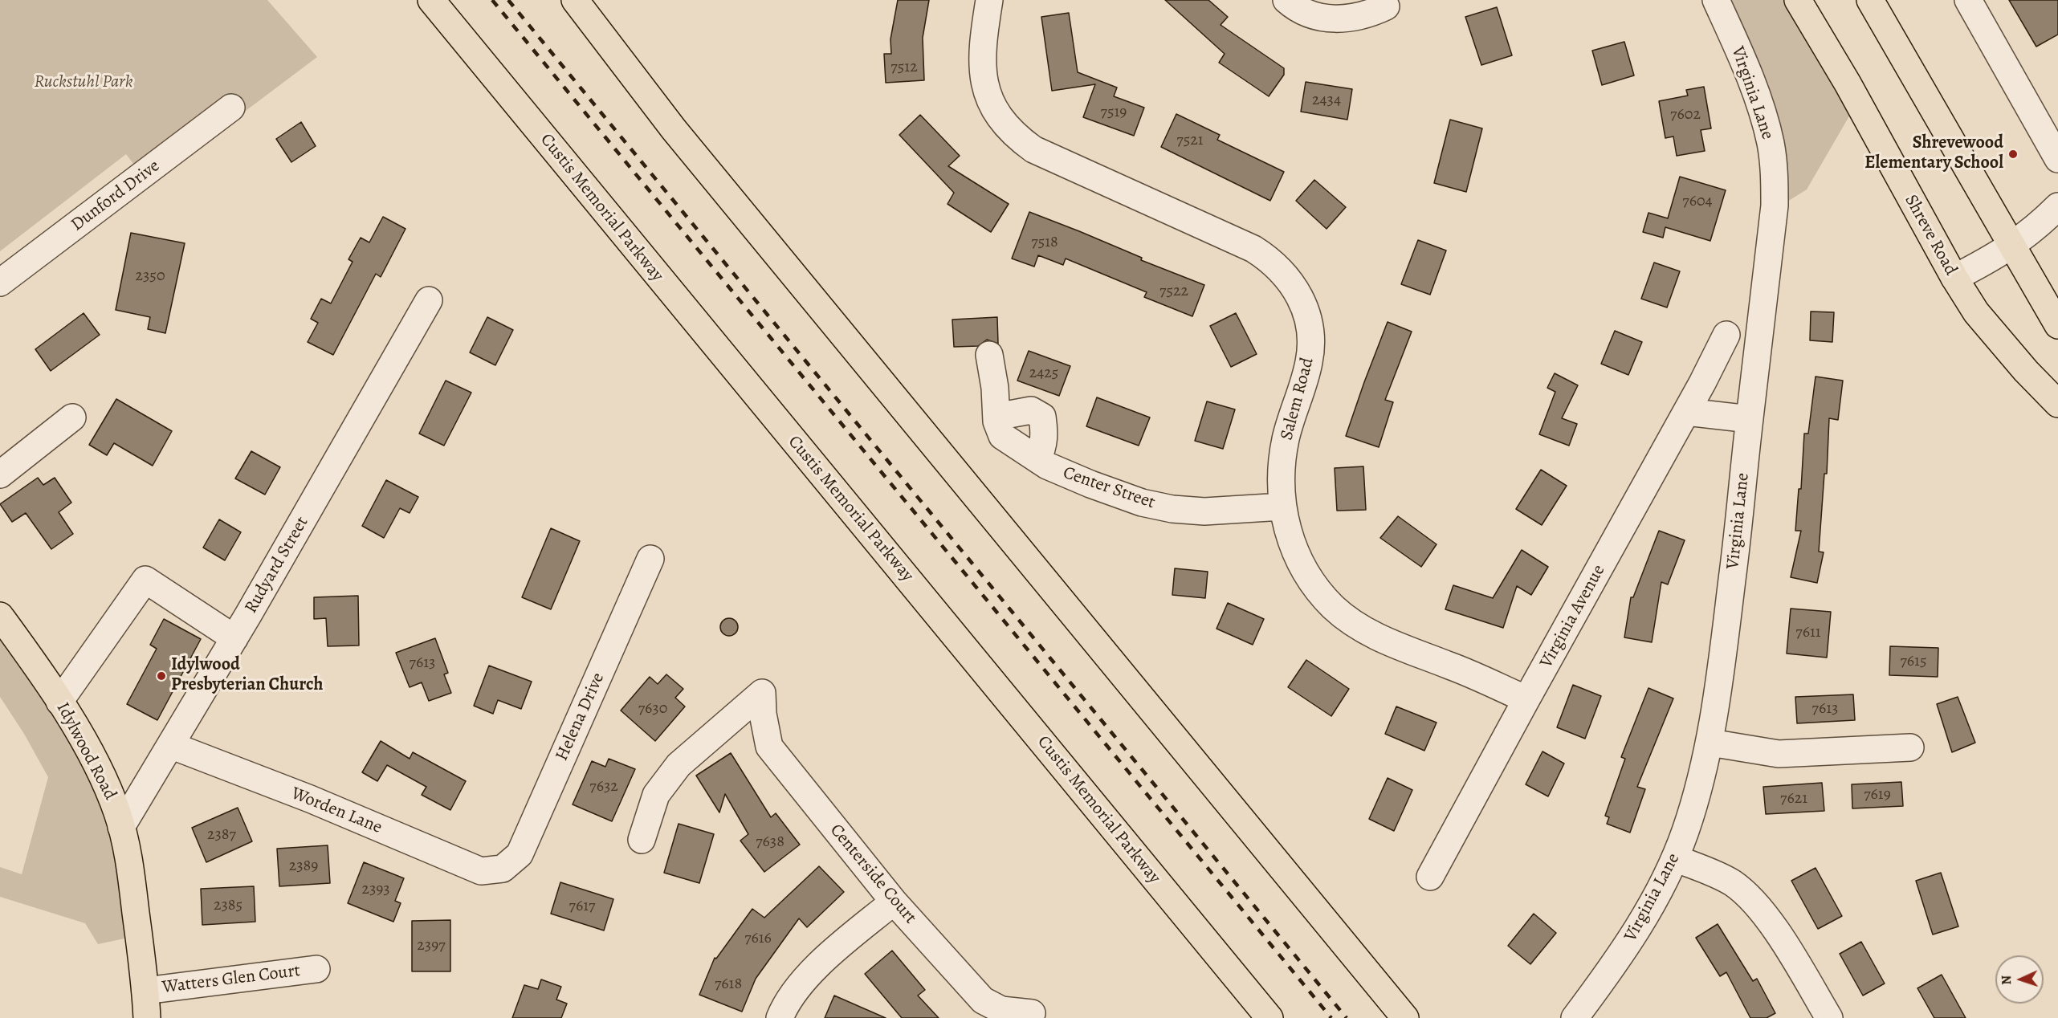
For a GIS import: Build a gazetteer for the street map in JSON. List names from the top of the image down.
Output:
{
  "streets": {
    "main road": ["Custis Memorial Parkway", "Shreve Road", "Idylwood Road"],
    "street": [
      "Virginia Lane",
      "Dunford Drive",
      "Salem Road",
      "Center Street",
      "Rudyard Street",
      "Virginia Avenue",
      "Helena Drive",
      "Worden Lane",
      "Centerside Court",
      "Watters Glen Court"
    ]
  },
  "crossings": [
    ["Salem Road", "Center Street"],
    ["Salem Road", "Virginia Avenue"],
    ["Rudyard Street", "Idylwood Road"],
    ["Rudyard Street", "Worden Lane"],
    ["Helena Drive", "Worden Lane"],
    ["Idylwood Road", "Watters Glen Court"]
  ],
  "parks": ["Ruckstuhl Park"],
  "places": ["Shrevewood Elementary School", "Idylwood Presbyterian Church"],
  "house_numbers": [
    "7512",
    "2434",
    "7519",
    "7602",
    "7521",
    "7604",
    "7518",
    "2350",
    "7522",
    "2425",
    "7611",
    "7615",
    "7613",
    "7630",
    "7613",
    "7632",
    "7619",
    "7621",
    "2387",
    "7638",
    "2389",
    "2393",
    "2385",
    "7617",
    "7616",
    "2397",
    "7618"
  ],
  "north": "left"
}
